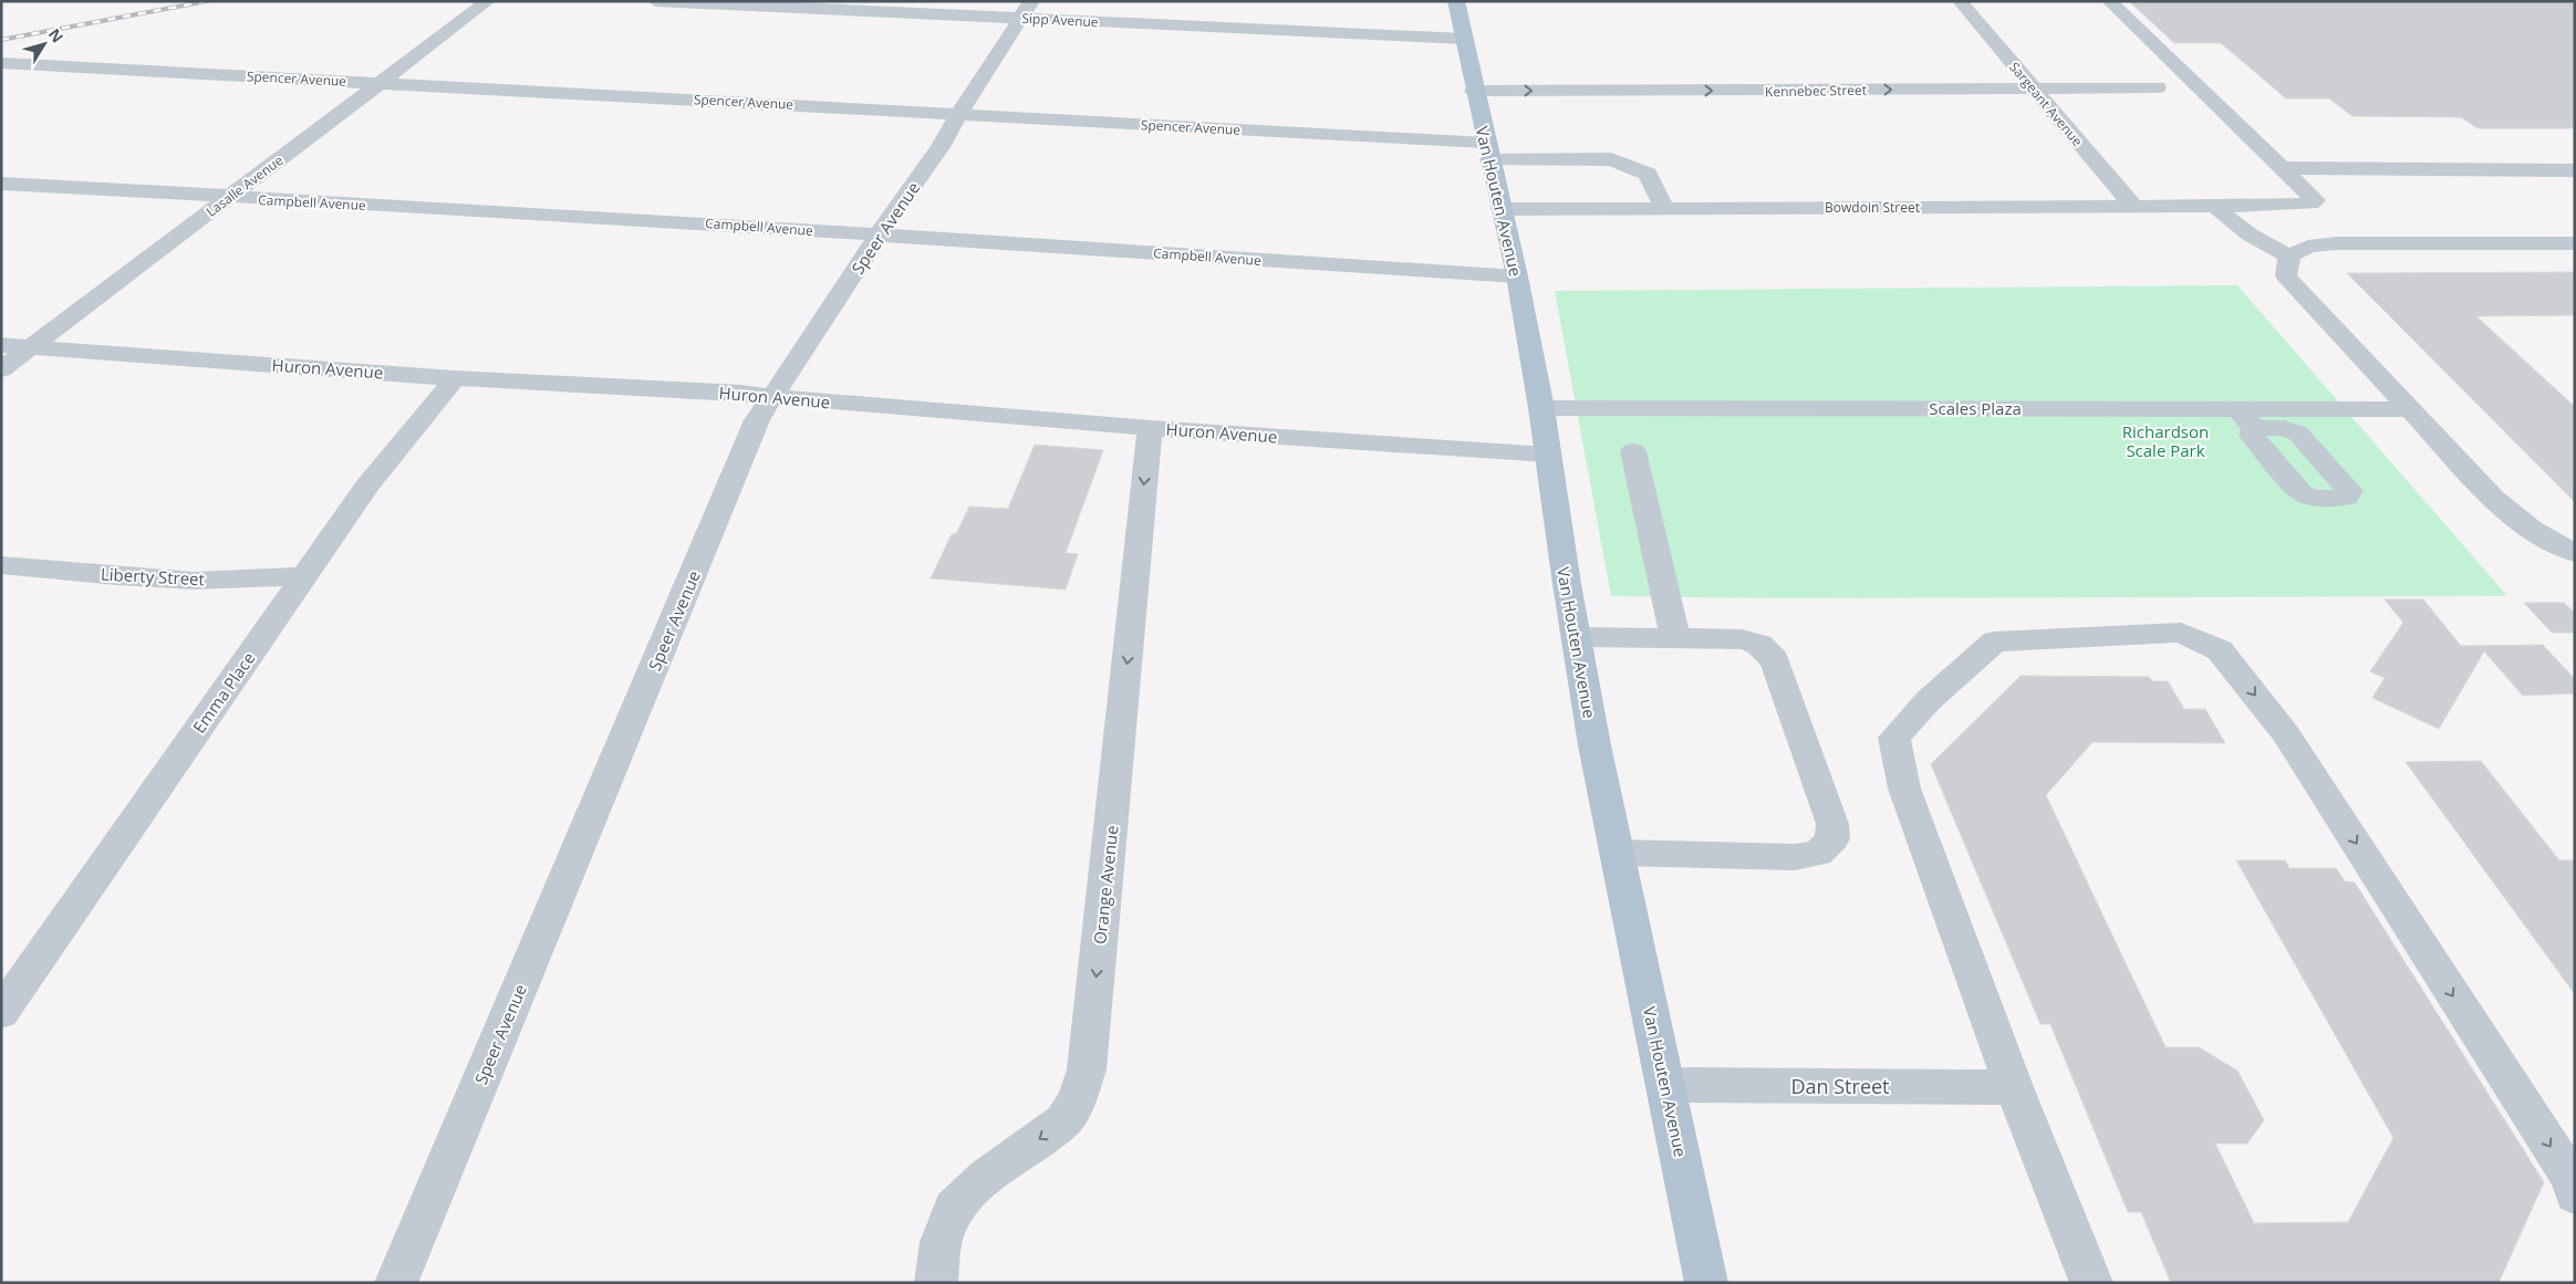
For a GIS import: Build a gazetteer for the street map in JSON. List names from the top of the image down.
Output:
{
  "streets": {
    "main road": ["Van Houten Avenue"],
    "street": [
      "Sipp Avenue",
      "Spencer Avenue",
      "Kennebec Street",
      "Sargeant Avenue",
      "Lasalle Avenue",
      "Campbell Avenue",
      "Bowdoin Street",
      "Speer Avenue",
      "Huron Avenue",
      "Scales Plaza",
      "Liberty Street",
      "Emma Place",
      "Orange Avenue",
      "Dan Street"
    ]
  },
  "crossings": [
    ["Sipp Avenue", "Van Houten Avenue"],
    ["Sipp Avenue", "Speer Avenue"],
    ["Spencer Avenue", "Lasalle Avenue"],
    ["Spencer Avenue", "Van Houten Avenue"],
    ["Spencer Avenue", "Bowdoin Street"],
    ["Spencer Avenue", "Speer Avenue"],
    ["Kennebec Street", "Sargeant Avenue"],
    ["Kennebec Street", "Van Houten Avenue"],
    ["Sargeant Avenue", "Bowdoin Street"],
    ["Lasalle Avenue", "Campbell Avenue"],
    ["Lasalle Avenue", "Huron Avenue"],
    ["Van Houten Avenue", "Campbell Avenue"],
    ["Van Houten Avenue", "Bowdoin Street"],
    ["Van Houten Avenue", "Huron Avenue"],
    ["Van Houten Avenue", "Scales Plaza"],
    ["Van Houten Avenue", "Dan Street"],
    ["Campbell Avenue", "Speer Avenue"],
    ["Speer Avenue", "Huron Avenue"],
    ["Huron Avenue", "Emma Place"],
    ["Huron Avenue", "Orange Avenue"],
    ["Liberty Street", "Emma Place"]
  ],
  "one_way": ["Kennebec Street", "Orange Avenue"],
  "parks": ["Richardson Scale Park"],
  "north": "top right"
}
